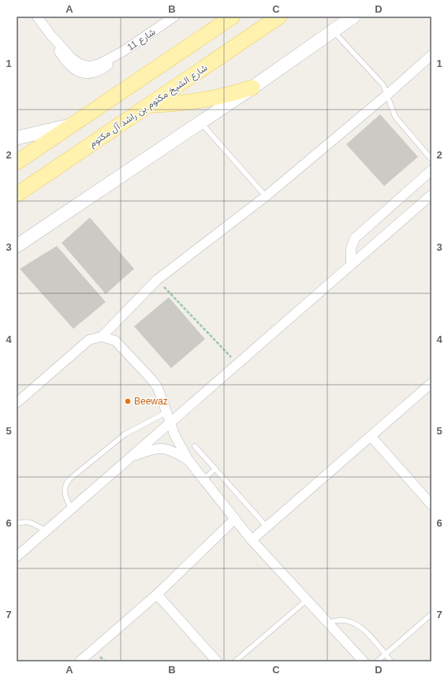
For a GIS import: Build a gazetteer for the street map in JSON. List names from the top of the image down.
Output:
{
  "streets": {
    "main road": ["شارع الشيخ مكتوم بن راشد آل مكتوم"],
    "street": ["شارع 11"]
  },
  "places": ["Beewaz"],
  "grid": {
    "columns": [
      "A",
      "B",
      "C",
      "D"
    ],
    "rows": [
      "1",
      "2",
      "3",
      "4",
      "5",
      "6",
      "7"
    ]
  }
}
